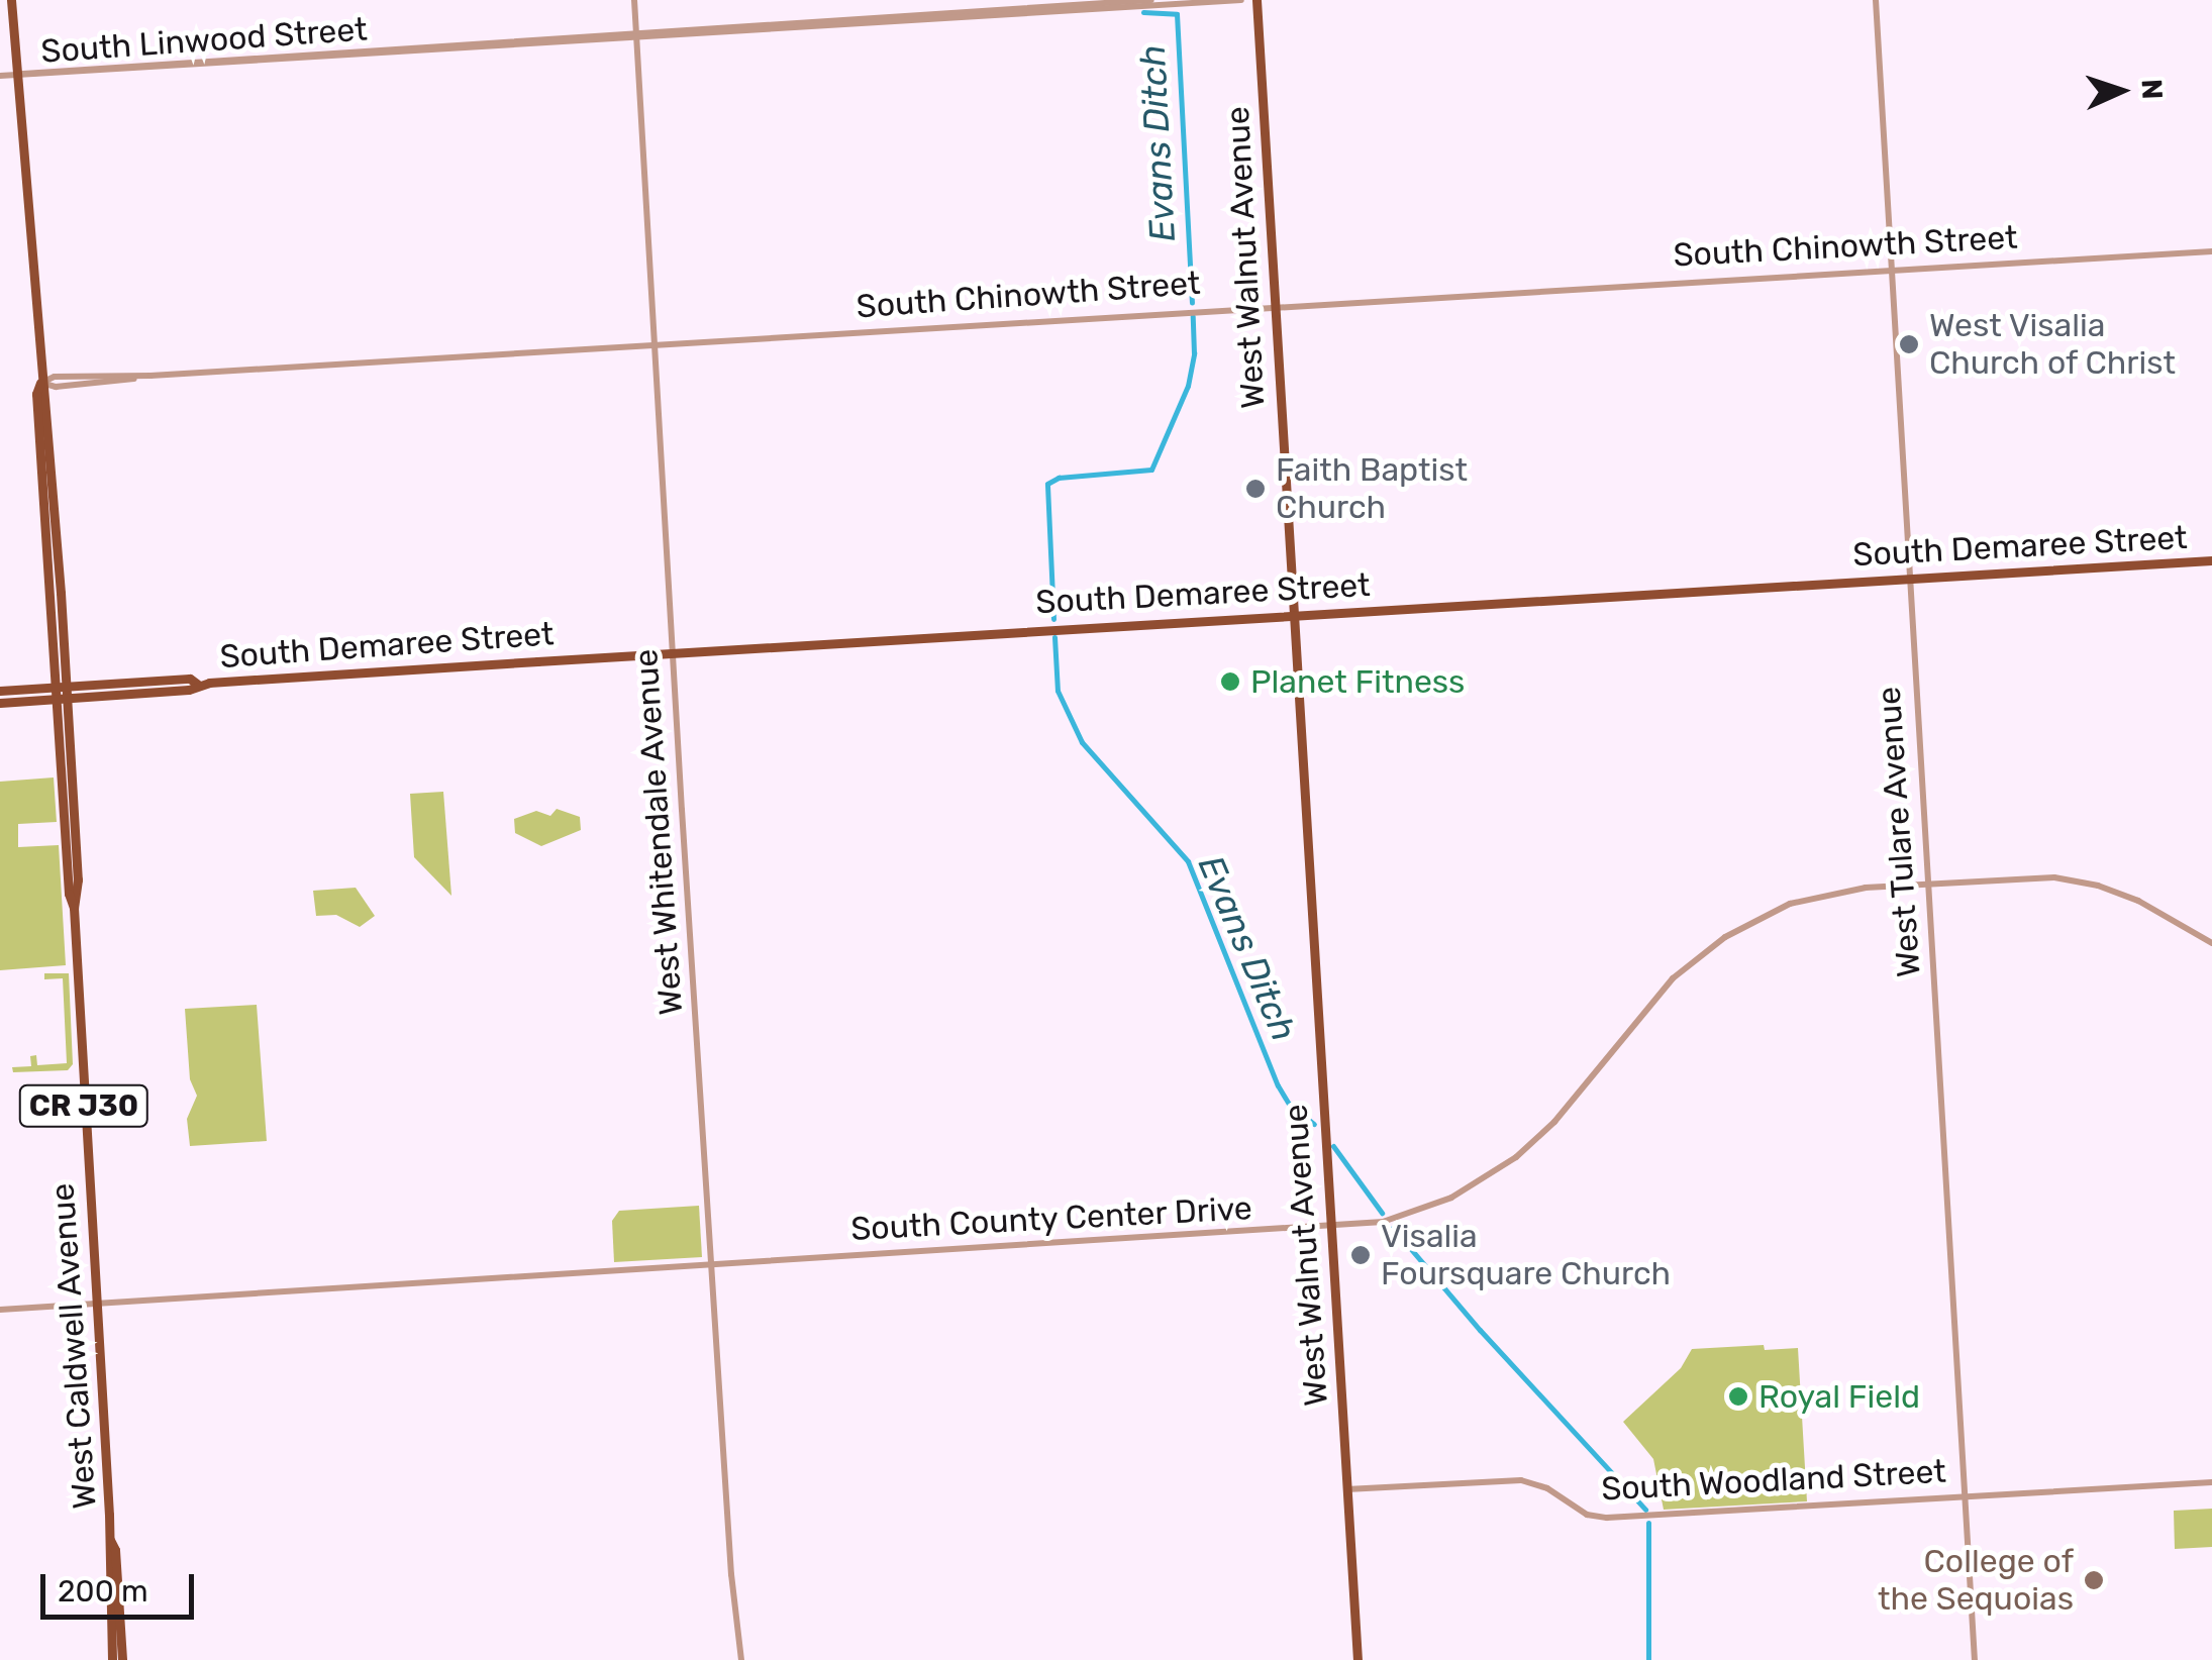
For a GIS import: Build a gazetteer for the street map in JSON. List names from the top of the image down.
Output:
{
  "streets": {
    "main road": [
      "West Walnut Avenue",
      "South Demaree Street",
      "CR J30",
      "West Caldwell Avenue"
    ],
    "street": [
      "South Linwood Street",
      "South Chinowth Street",
      "West Whitendale Avenue",
      "West Tulare Avenue",
      "South County Center Drive",
      "South Woodland Street"
    ]
  },
  "crossings": [
    ["South Linwood Street", "West Whitendale Avenue"],
    ["South Linwood Street", "West Caldwell Avenue"],
    ["South Chinowth Street", "West Walnut Avenue"],
    ["South Chinowth Street", "West Whitendale Avenue"],
    ["South Chinowth Street", "West Tulare Avenue"],
    ["South Chinowth Street", "West Caldwell Avenue"],
    ["West Walnut Avenue", "South Demaree Street"],
    ["West Walnut Avenue", "South County Center Drive"],
    ["West Walnut Avenue", "South Woodland Street"],
    ["South Demaree Street", "West Whitendale Avenue"],
    ["South Demaree Street", "West Tulare Avenue"],
    ["South Demaree Street", "West Caldwell Avenue"],
    ["West Whitendale Avenue", "South County Center Drive"],
    ["West Tulare Avenue", "South County Center Drive"],
    ["West Tulare Avenue", "South Woodland Street"],
    ["South County Center Drive", "West Caldwell Avenue"]
  ],
  "water": ["Evans Ditch"],
  "places": [
    "West Visalia Church of Christ",
    "Faith Baptist Church",
    "Planet Fitness",
    "Visalia Foursquare Church",
    "Royal Field",
    "College of the Sequoias"
  ],
  "scale_bar": "200 m",
  "north": "right"
}
